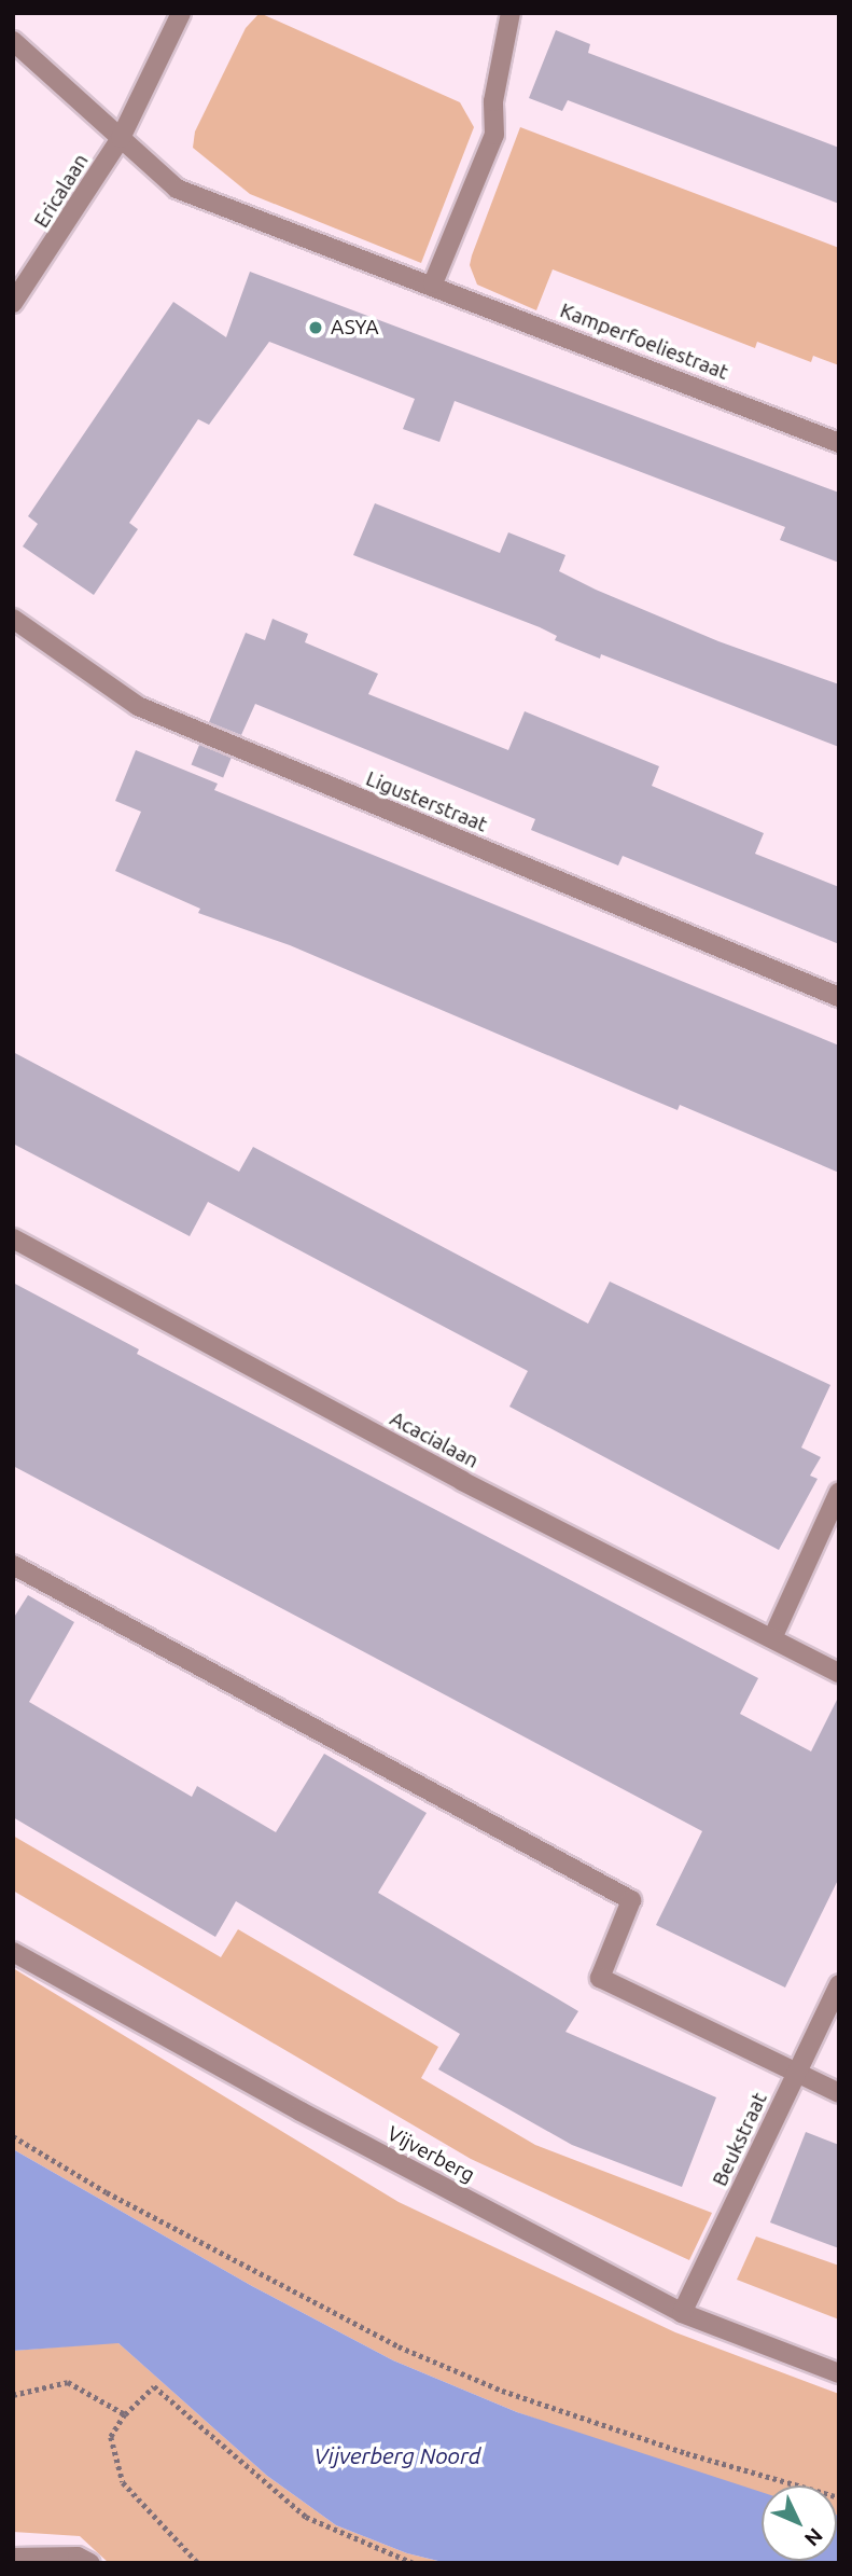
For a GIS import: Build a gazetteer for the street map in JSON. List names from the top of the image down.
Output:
{
  "streets": {
    "street": [
      "Ericalaan",
      "Kamperfoeliestraat",
      "Ligusterstraat",
      "Acacialaan",
      "Beukstraat",
      "Vijverberg"
    ]
  },
  "crossings": [
    ["Ericalaan", "Kamperfoeliestraat"],
    ["Beukstraat", "Vijverberg"]
  ],
  "water": ["Vijverberg Noord"],
  "places": ["ASYA"],
  "north": "bottom right"
}
